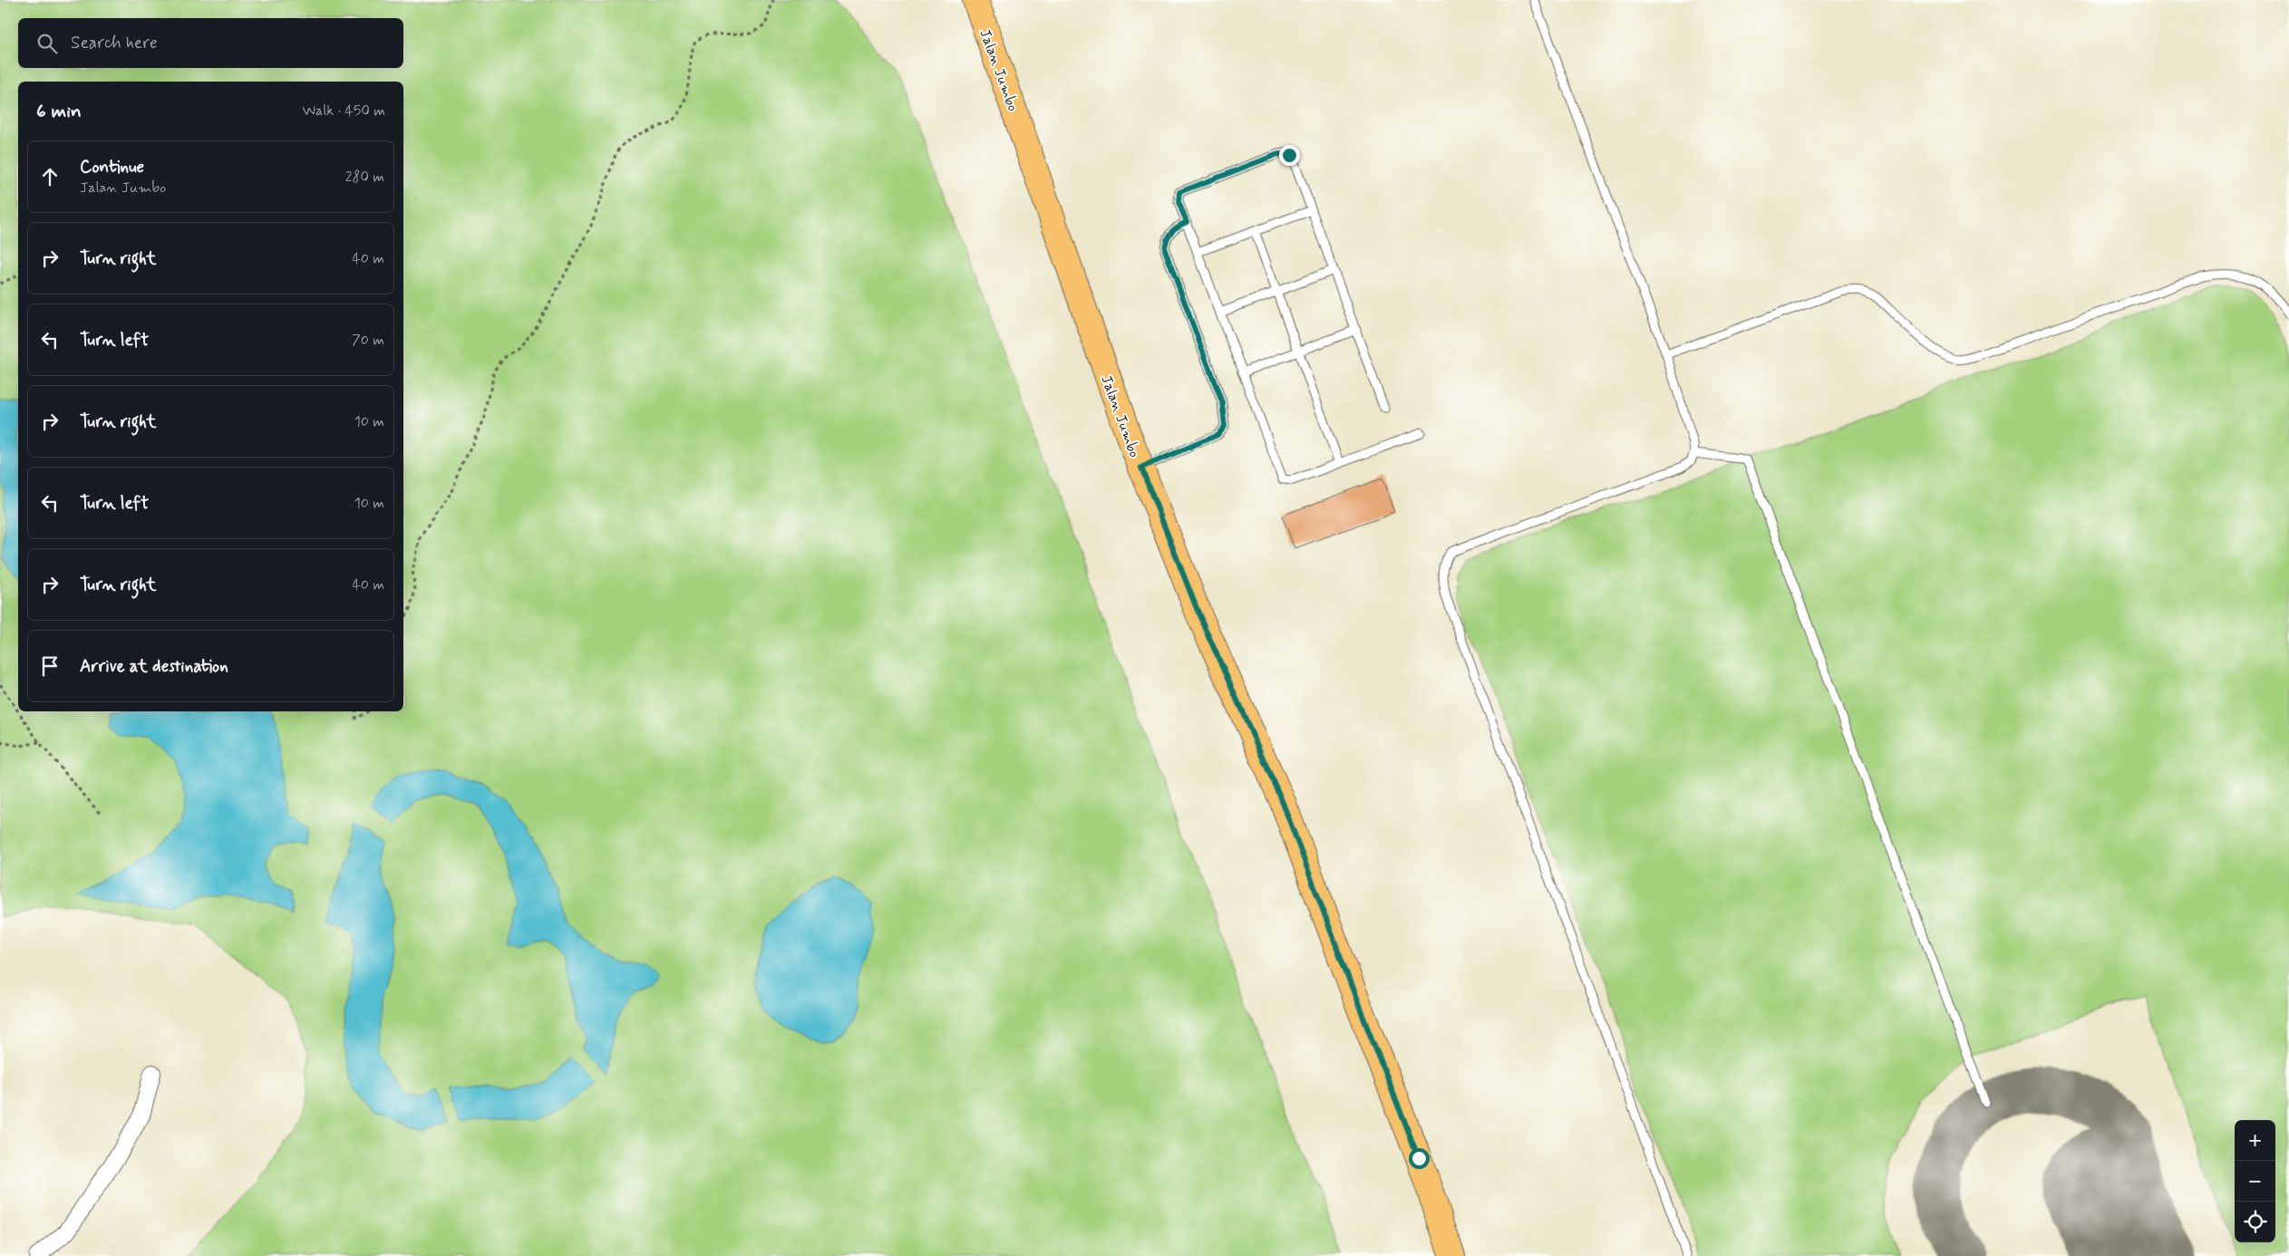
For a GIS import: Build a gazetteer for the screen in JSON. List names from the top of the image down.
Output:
{
  "streets": {
    "main road": ["Jalan Jumbo"]
  },
  "page": {
    "search": "Search here",
    "heading": ["6 min", "Walk · 450 m"],
    "list": [
      ["Continue", "Jalan Jumbo", "280 m"],
      ["Turn right", "40 m"],
      ["Turn left", "70 m"],
      ["Turn right", "10 m"],
      ["Turn left", "10 m"],
      ["Turn right", "40 m"],
      "Arrive at destination"
    ],
    "map_buttons": ["+", "−"]
  }
}
